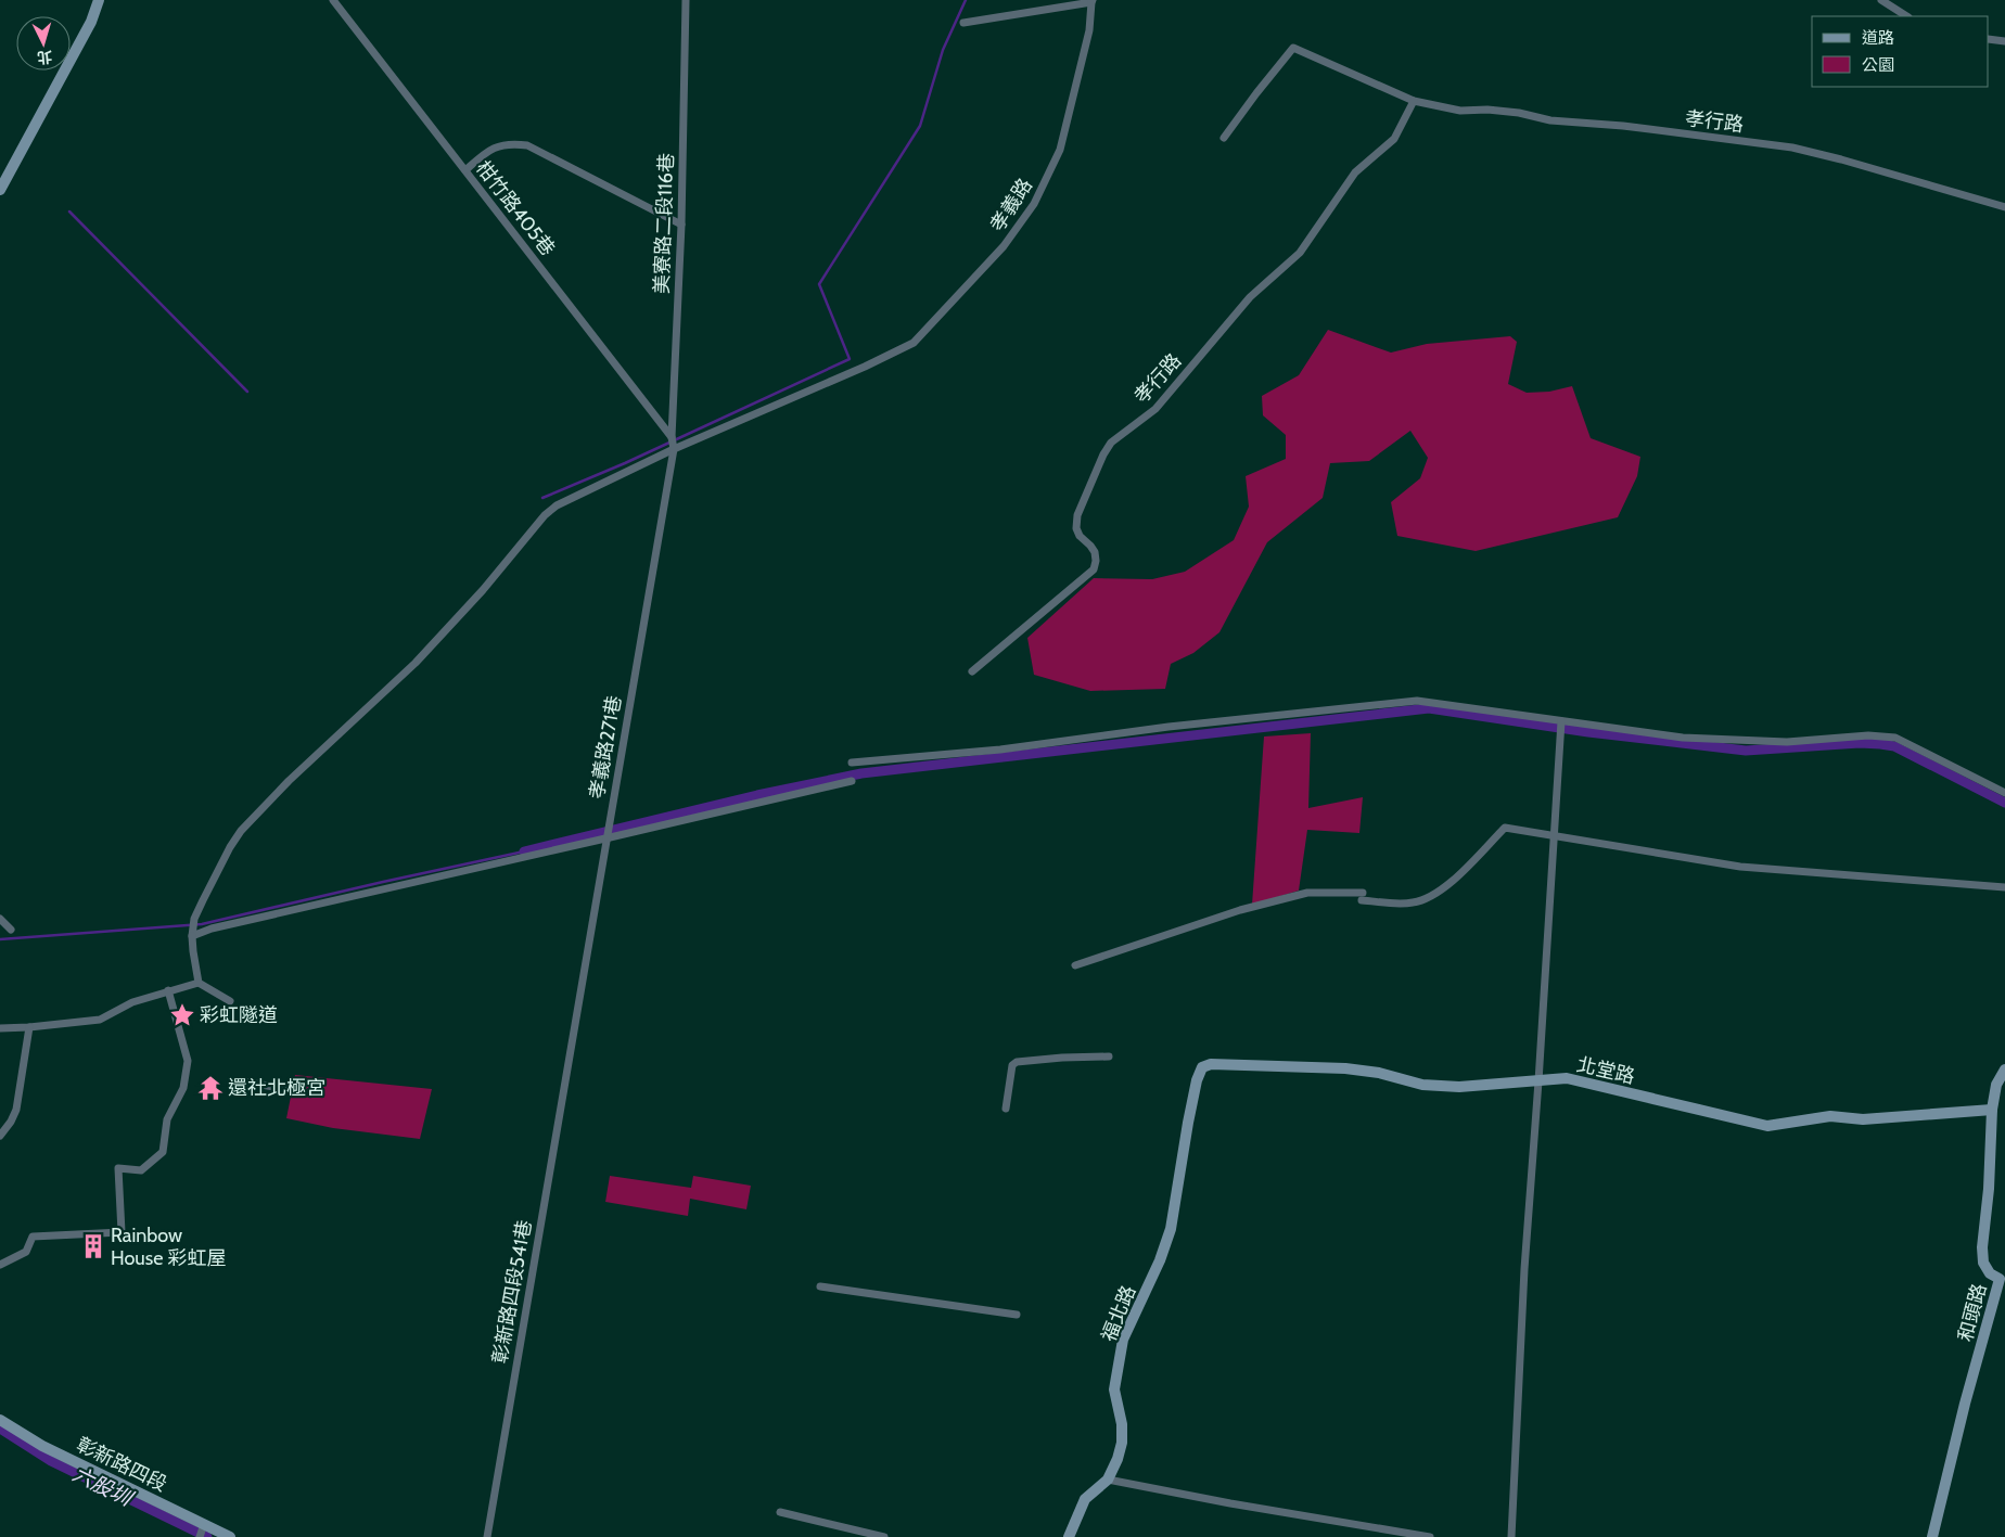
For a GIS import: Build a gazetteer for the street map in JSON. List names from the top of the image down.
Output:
{
  "streets": {
    "street": [
      "孝行路",
      "孝義路",
      "柑竹路405巷",
      "美寮路二段116巷",
      "孝義路271巷",
      "北堂路",
      "彰新路四段541巷",
      "和頭路",
      "福北路",
      "彰新路四段"
    ]
  },
  "crossings": [
    ["孝義路", "美寮路二段116巷"],
    ["孝義路", "孝義路271巷"],
    ["柑竹路405巷", "美寮路二段116巷"],
    ["美寮路二段116巷", "孝義路271巷"],
    ["孝義路271巷", "彰新路四段541巷"],
    ["北堂路", "和頭路"],
    ["北堂路", "福北路"]
  ],
  "water": ["六股圳"],
  "places": {
    "place": ["彩虹隧道"],
    "temple": ["還社北極宮"],
    "building": ["Rainbow House 彩虹屋"]
  },
  "legend": ["道路", "公園"],
  "north": "bottom"
}
